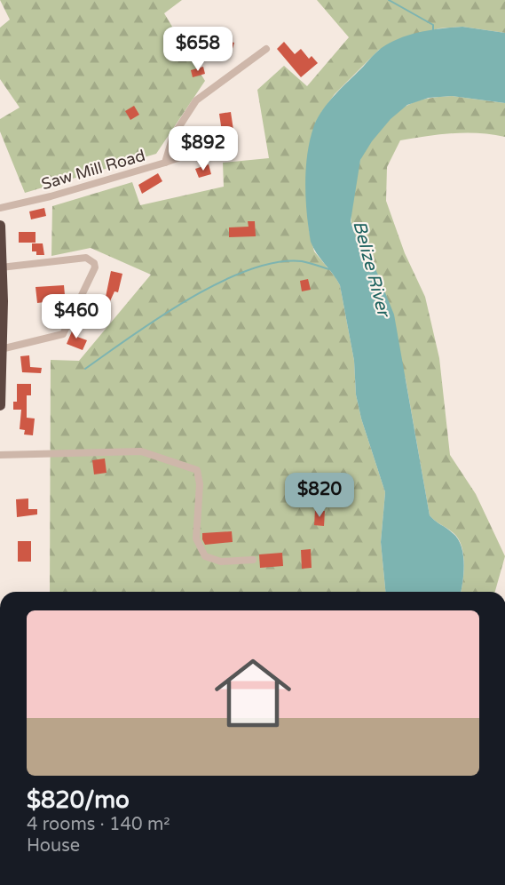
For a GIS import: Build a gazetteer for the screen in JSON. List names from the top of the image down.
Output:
{
  "streets": {
    "street": ["Saw Mill Road"]
  },
  "water": ["Belize River"],
  "page": {
    "price": [
      "$658",
      "$892",
      "$460",
      "$820"
    ],
    "list": [
      {
        "name": "$820/mo",
        "note": "4 rooms · 140 m² · House"
      }
    ]
  }
}
